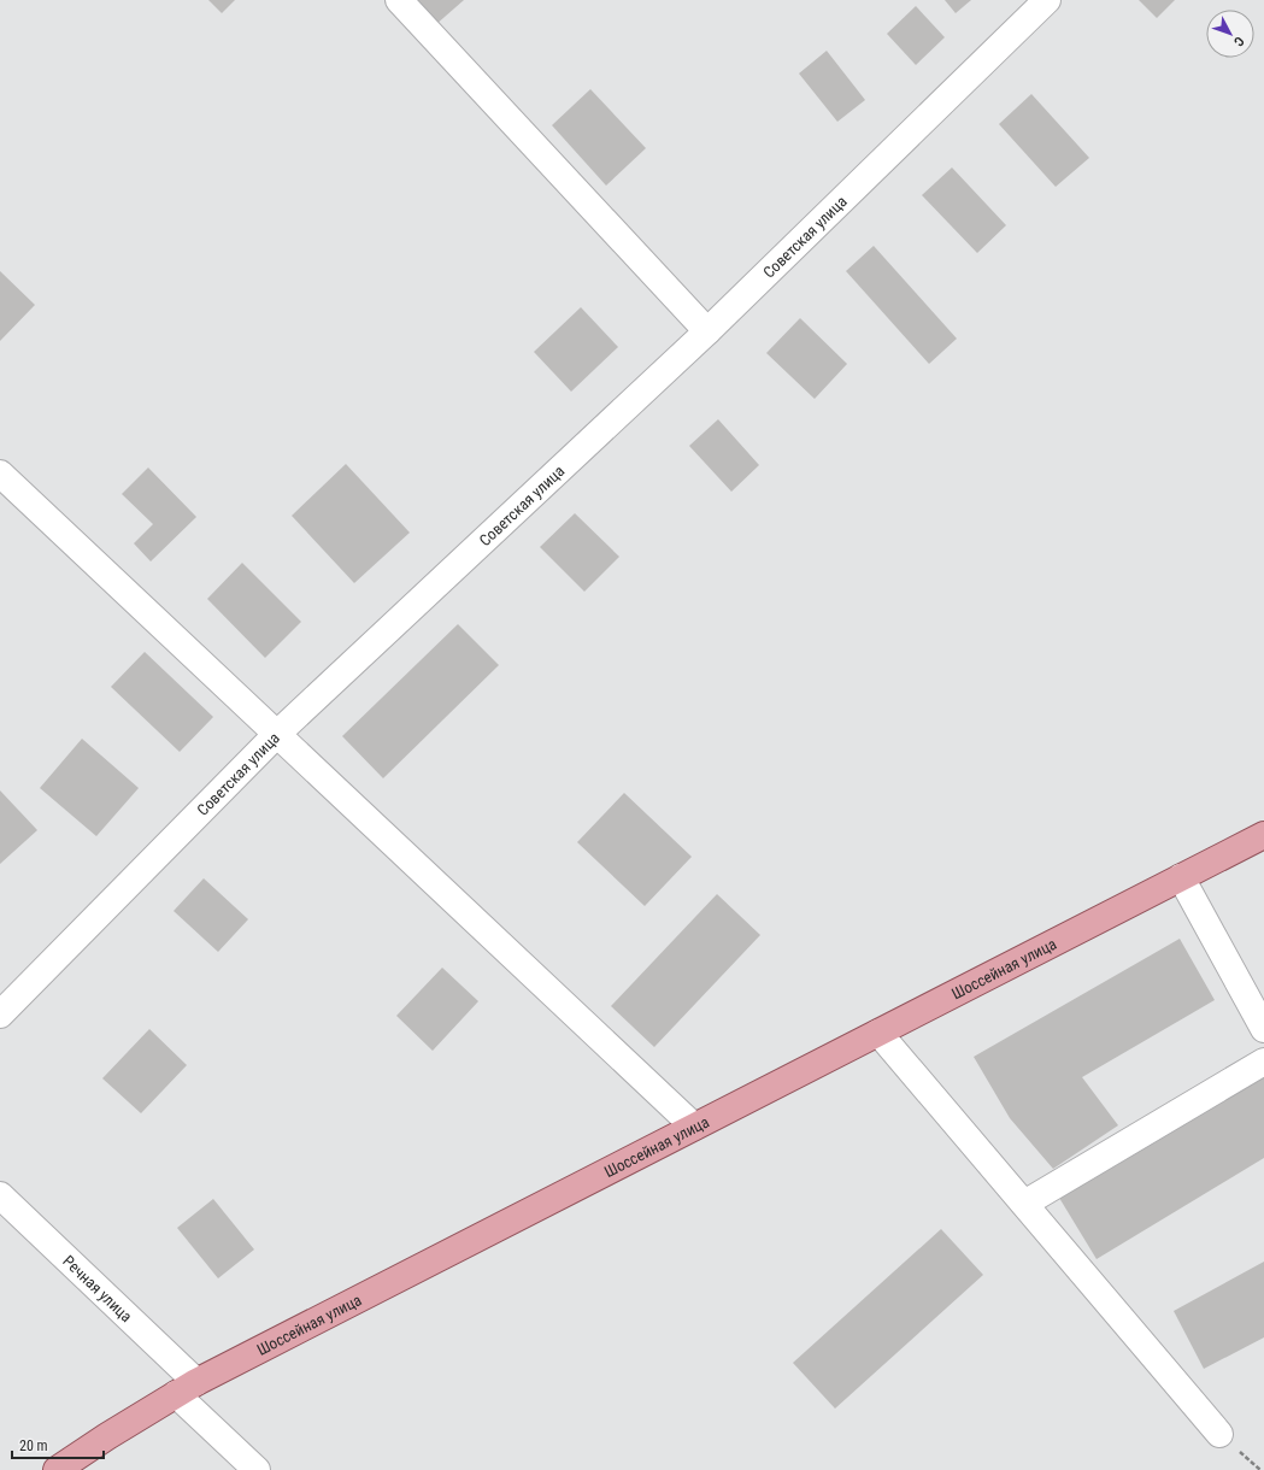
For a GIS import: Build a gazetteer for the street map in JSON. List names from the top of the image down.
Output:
{
  "streets": {
    "main road": ["Шоссейная улица"],
    "street": ["Советская улица", "Речная улица"]
  },
  "crossings": [
    ["Шоссейная улица", "Речная улица"]
  ],
  "scale_bar": "20 m",
  "north": "bottom right"
}
